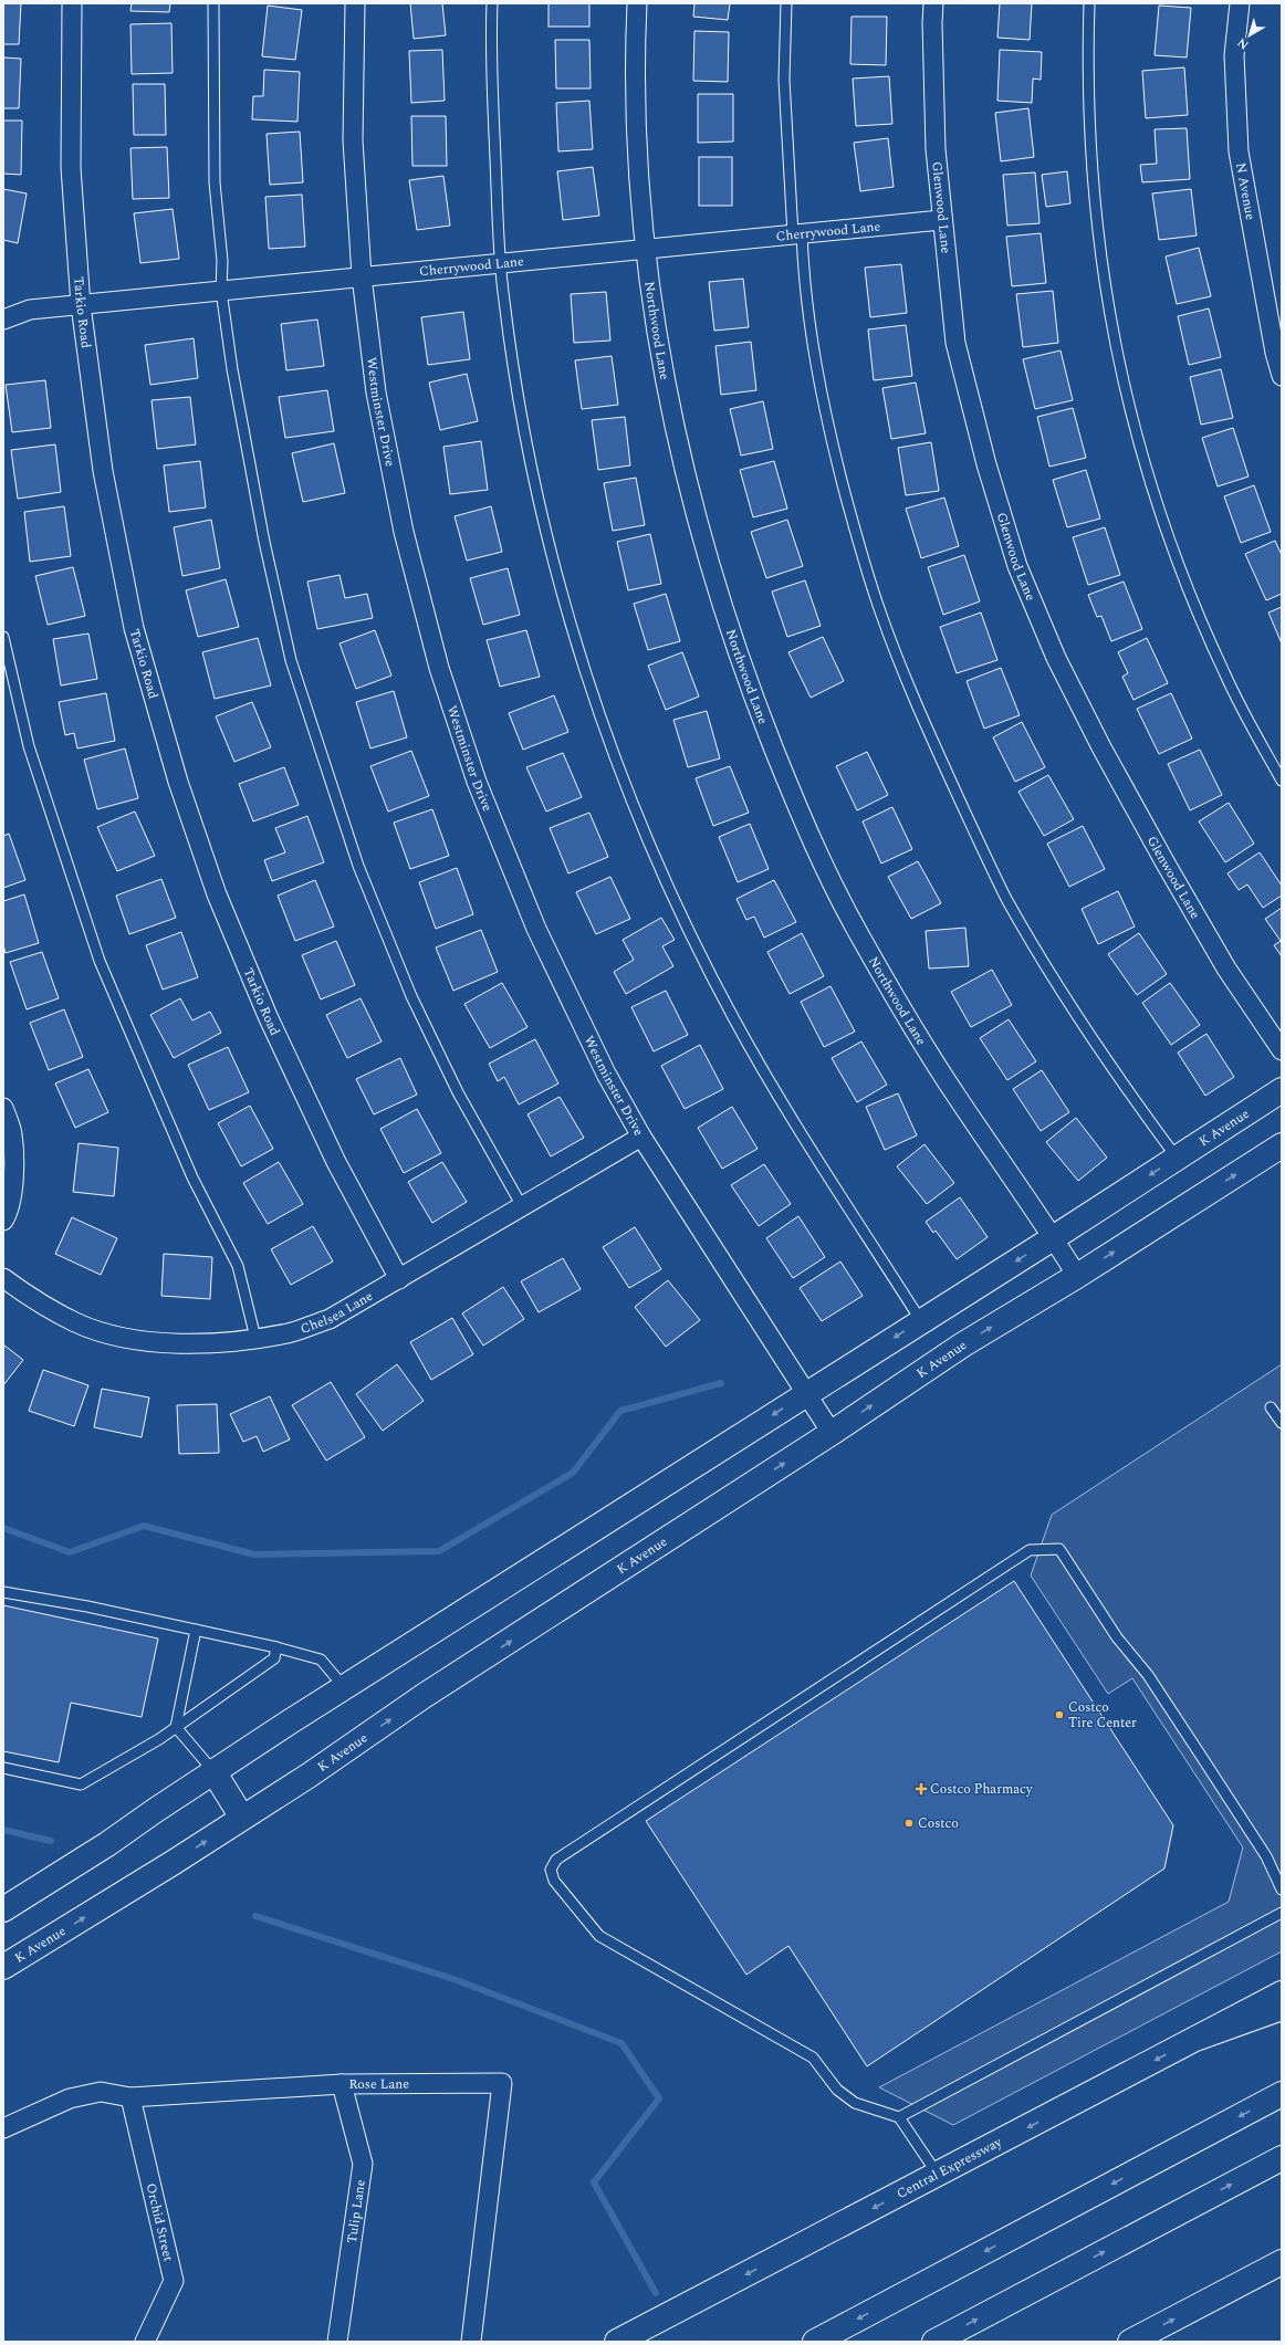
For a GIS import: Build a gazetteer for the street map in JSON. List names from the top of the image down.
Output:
{
  "streets": {
    "main road": ["K Avenue", "Central Expressway"],
    "street": [
      "N Avenue",
      "Glenwood Lane",
      "Cherrywood Lane",
      "Tarkio Road",
      "Northwood Lane",
      "Westminster Drive",
      "Chelsea Lane",
      "Rose Lane",
      "Tulip Lane",
      "Orchid Street"
    ]
  },
  "crossings": [
    ["Glenwood Lane", "Cherrywood Lane"],
    ["Cherrywood Lane", "Tarkio Road"],
    ["Cherrywood Lane", "Northwood Lane"],
    ["Cherrywood Lane", "Westminster Drive"],
    ["Tarkio Road", "Chelsea Lane"],
    ["Northwood Lane", "K Avenue"],
    ["Westminster Drive", "K Avenue"],
    ["Westminster Drive", "Chelsea Lane"],
    ["Rose Lane", "Tulip Lane"],
    ["Rose Lane", "Orchid Street"]
  ],
  "places": {
    "other": ["Costco Tire Center", "Costco"],
    "health": ["Costco Pharmacy"]
  },
  "north": "bottom left"
}
